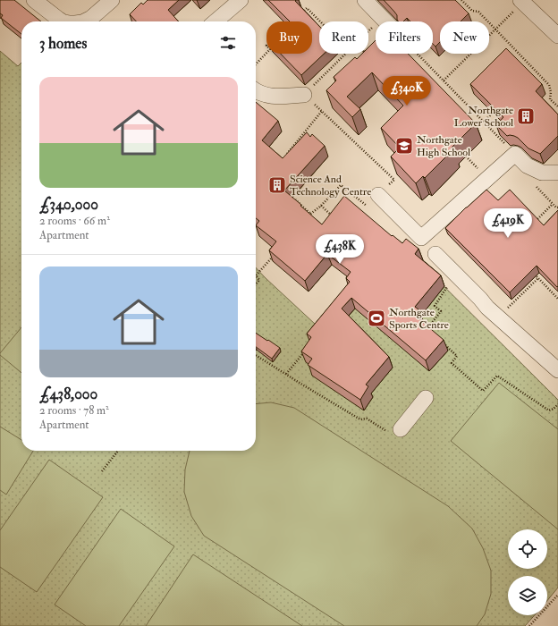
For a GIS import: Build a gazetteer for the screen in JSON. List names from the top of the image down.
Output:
{
  "places": {
    "building": ["Northgate Lower School", "Science And Technology Centre"],
    "school or university": ["Northgate High School"],
    "sports": ["Northgate Sports Centre"]
  },
  "page": {
    "chip": [
      "Buy",
      "Rent",
      "Filters",
      "New"
    ],
    "heading": "3 homes",
    "list": [
      {
        "name": "£340,000",
        "note": "2 rooms · 66 m² · Apartment"
      },
      {
        "name": "£438,000",
        "note": "2 rooms · 78 m² · Apartment"
      }
    ],
    "price": ["£340K", "£419K", "£438K"]
  }
}
